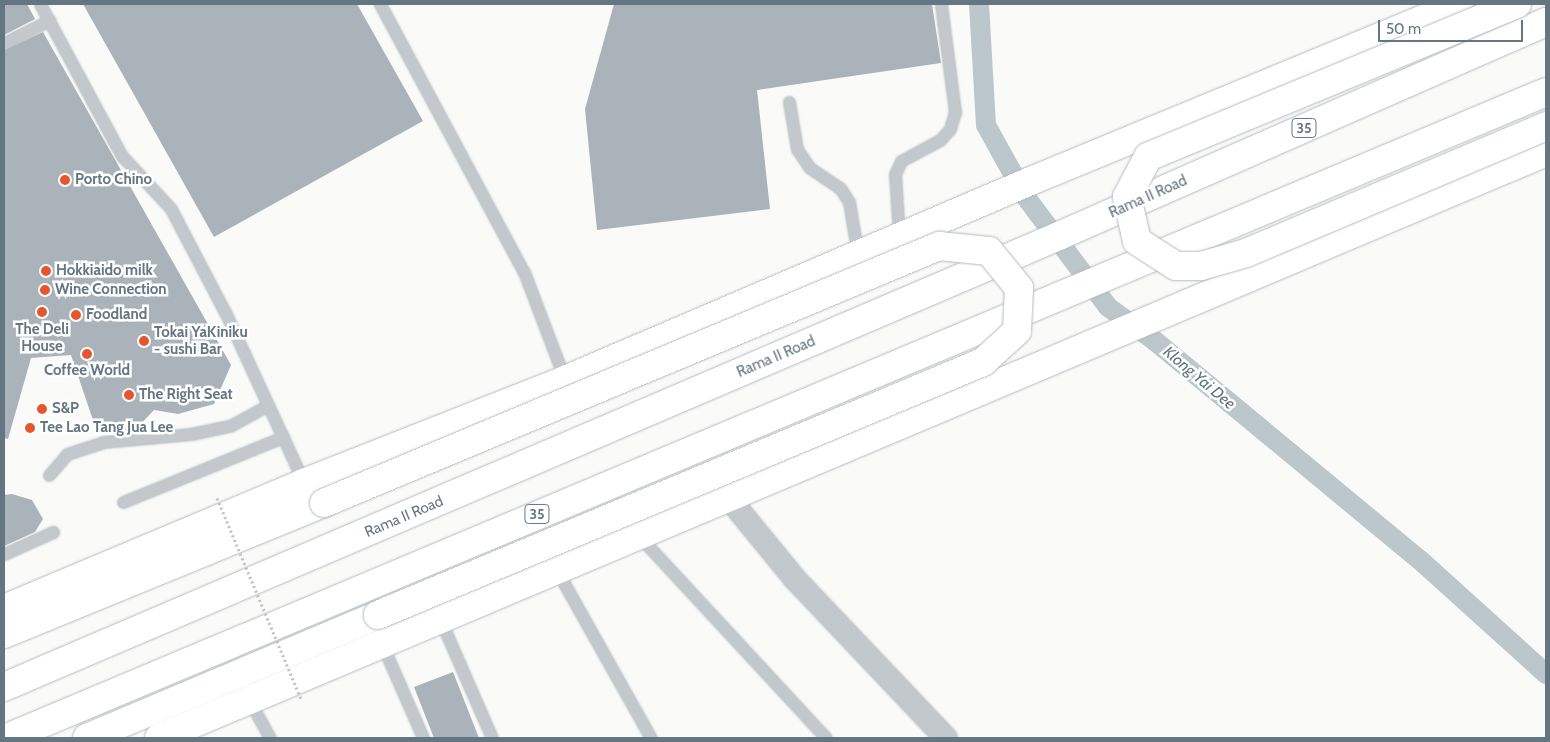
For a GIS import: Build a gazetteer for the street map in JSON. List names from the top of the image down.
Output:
{
  "streets": {
    "main road": ["35", "Rama II Road"]
  },
  "water": ["Klong Yai Dee"],
  "places": [
    "Porto Chino",
    "Hokkiaido milk",
    "Wine Connection",
    "The Deli House",
    "Foodland",
    "Tokai YaKiniku - sushi Bar",
    "Coffee World",
    "The Right Seat",
    "S&P",
    "Tee Lao Tang Jua Lee"
  ],
  "scale_bar": "50 m"
}
